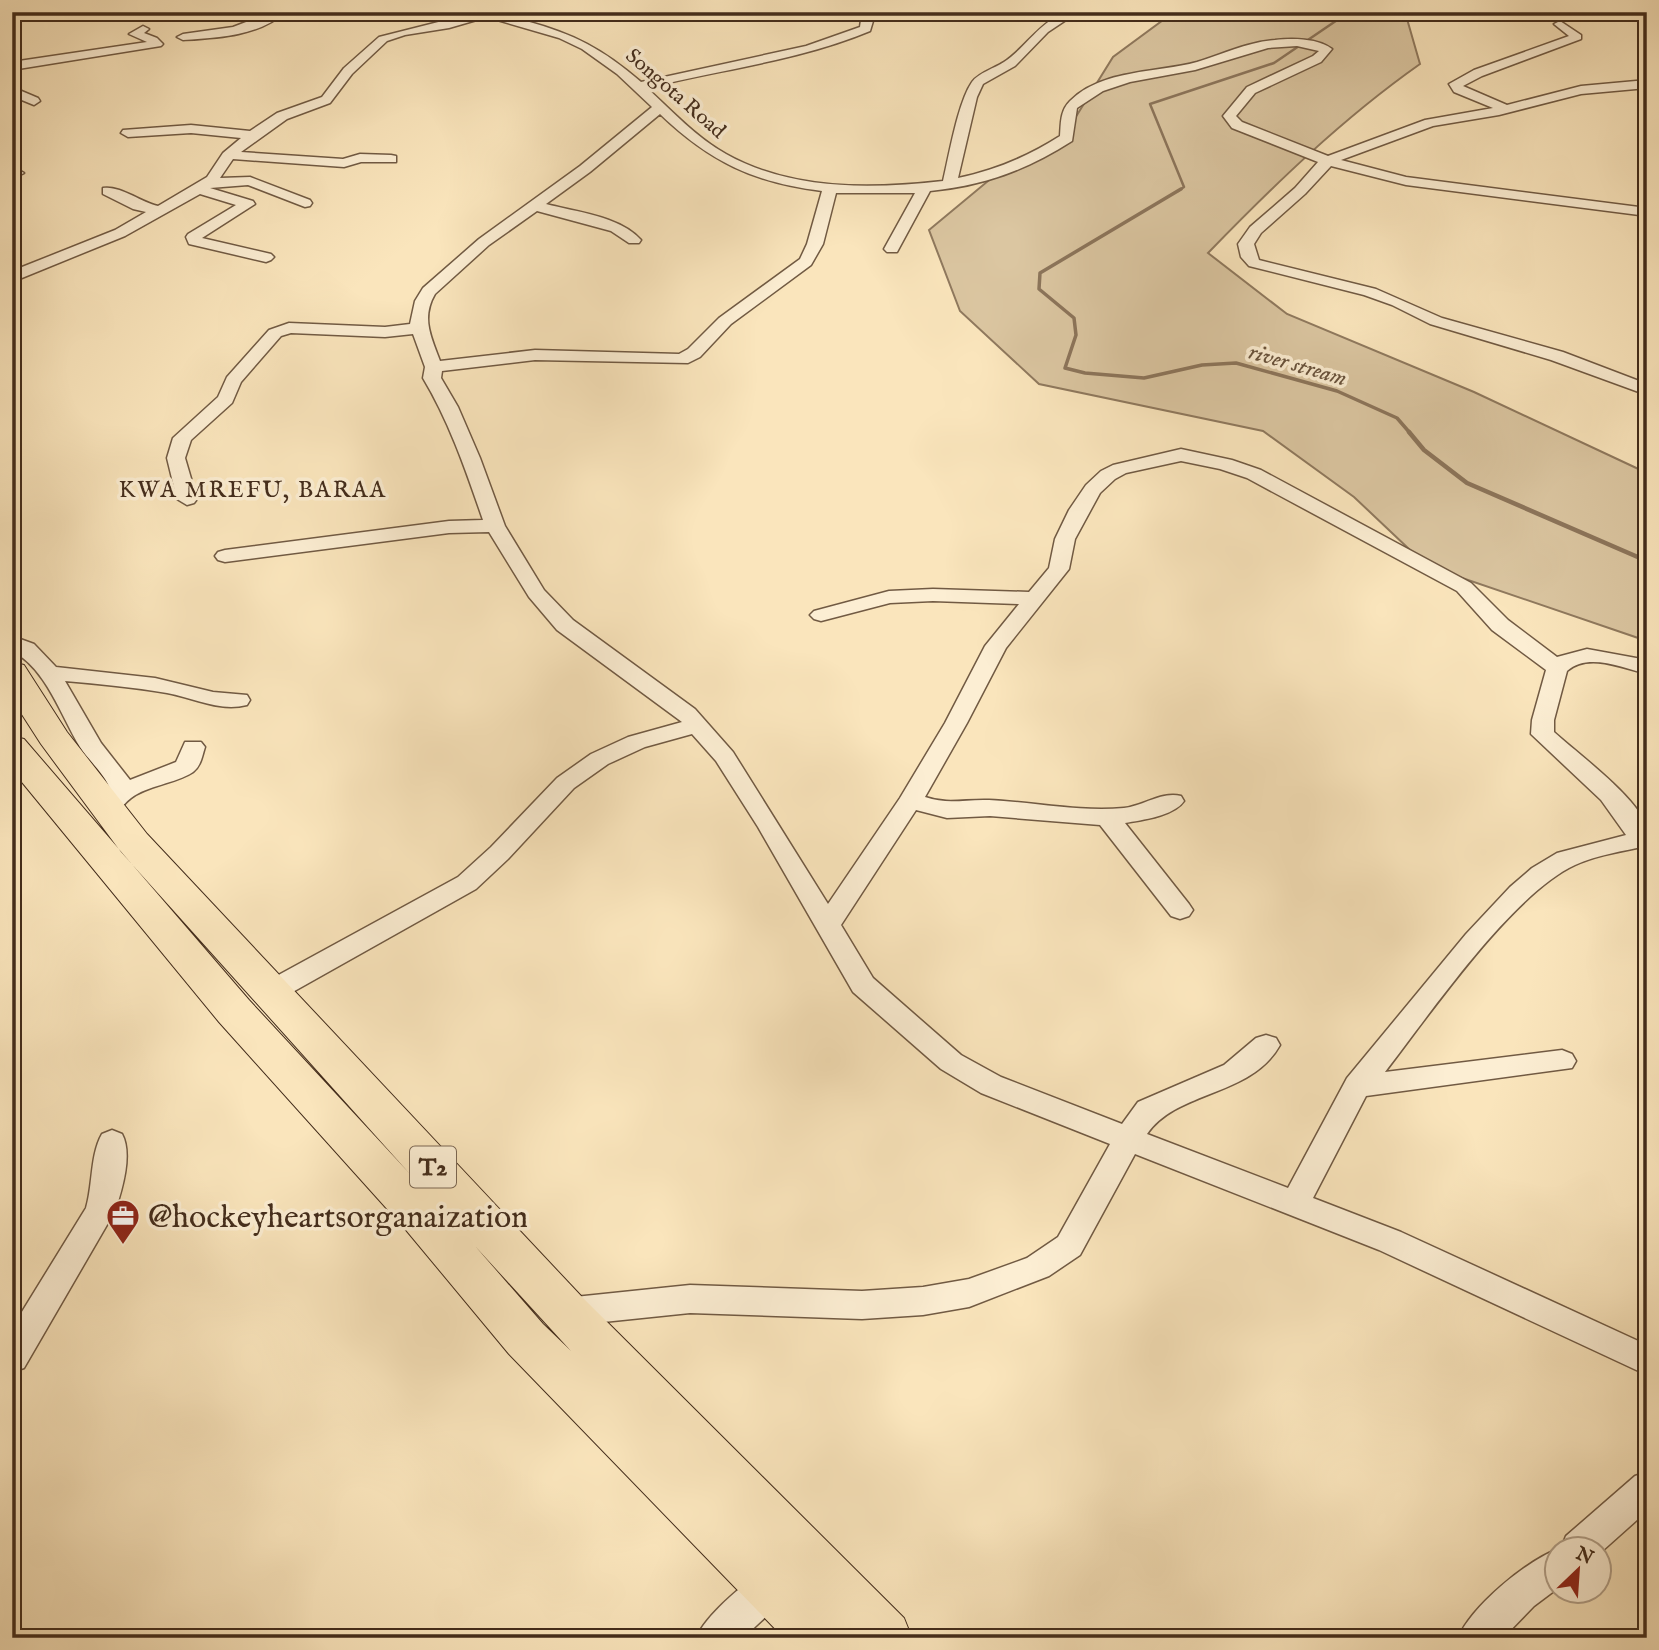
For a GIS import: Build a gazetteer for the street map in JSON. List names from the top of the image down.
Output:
{
  "streets": {
    "highway": ["T2"],
    "street": ["Songota Road"]
  },
  "districts": ["KWA MREFU, BARAA"],
  "water": ["river stream"],
  "places": {
    "office": ["@hockeyheartsorganaization"]
  },
  "north": "top right"
}
